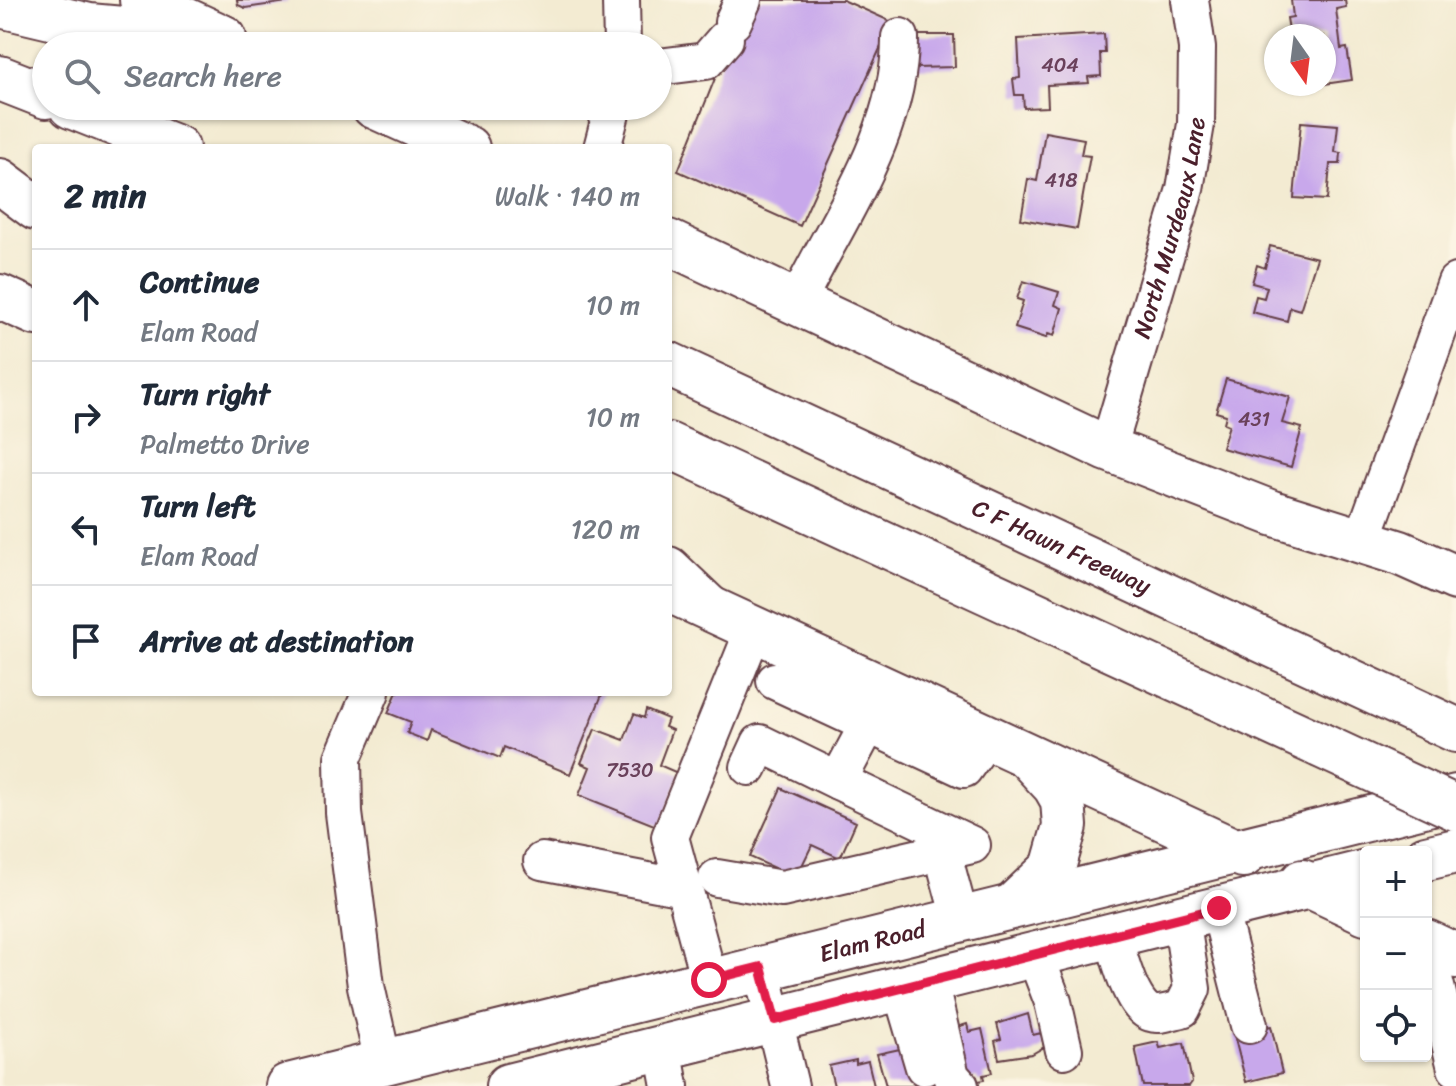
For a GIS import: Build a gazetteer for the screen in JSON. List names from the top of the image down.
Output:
{
  "streets": {
    "main road": ["C F Hawn Freeway", "Elam Road"],
    "street": ["North Murdeaux Lane"]
  },
  "house_numbers": [
    "404",
    "418",
    "431",
    "7530"
  ],
  "north": "bottom",
  "page": {
    "search": "Search here",
    "heading": ["2 min", "Walk · 140 m"],
    "list": [
      ["Continue", "Elam Road", "10 m"],
      ["Turn right", "Palmetto Drive", "10 m"],
      ["Turn left", "Elam Road", "120 m"],
      "Arrive at destination"
    ],
    "map_buttons": ["+", "−"]
  }
}
